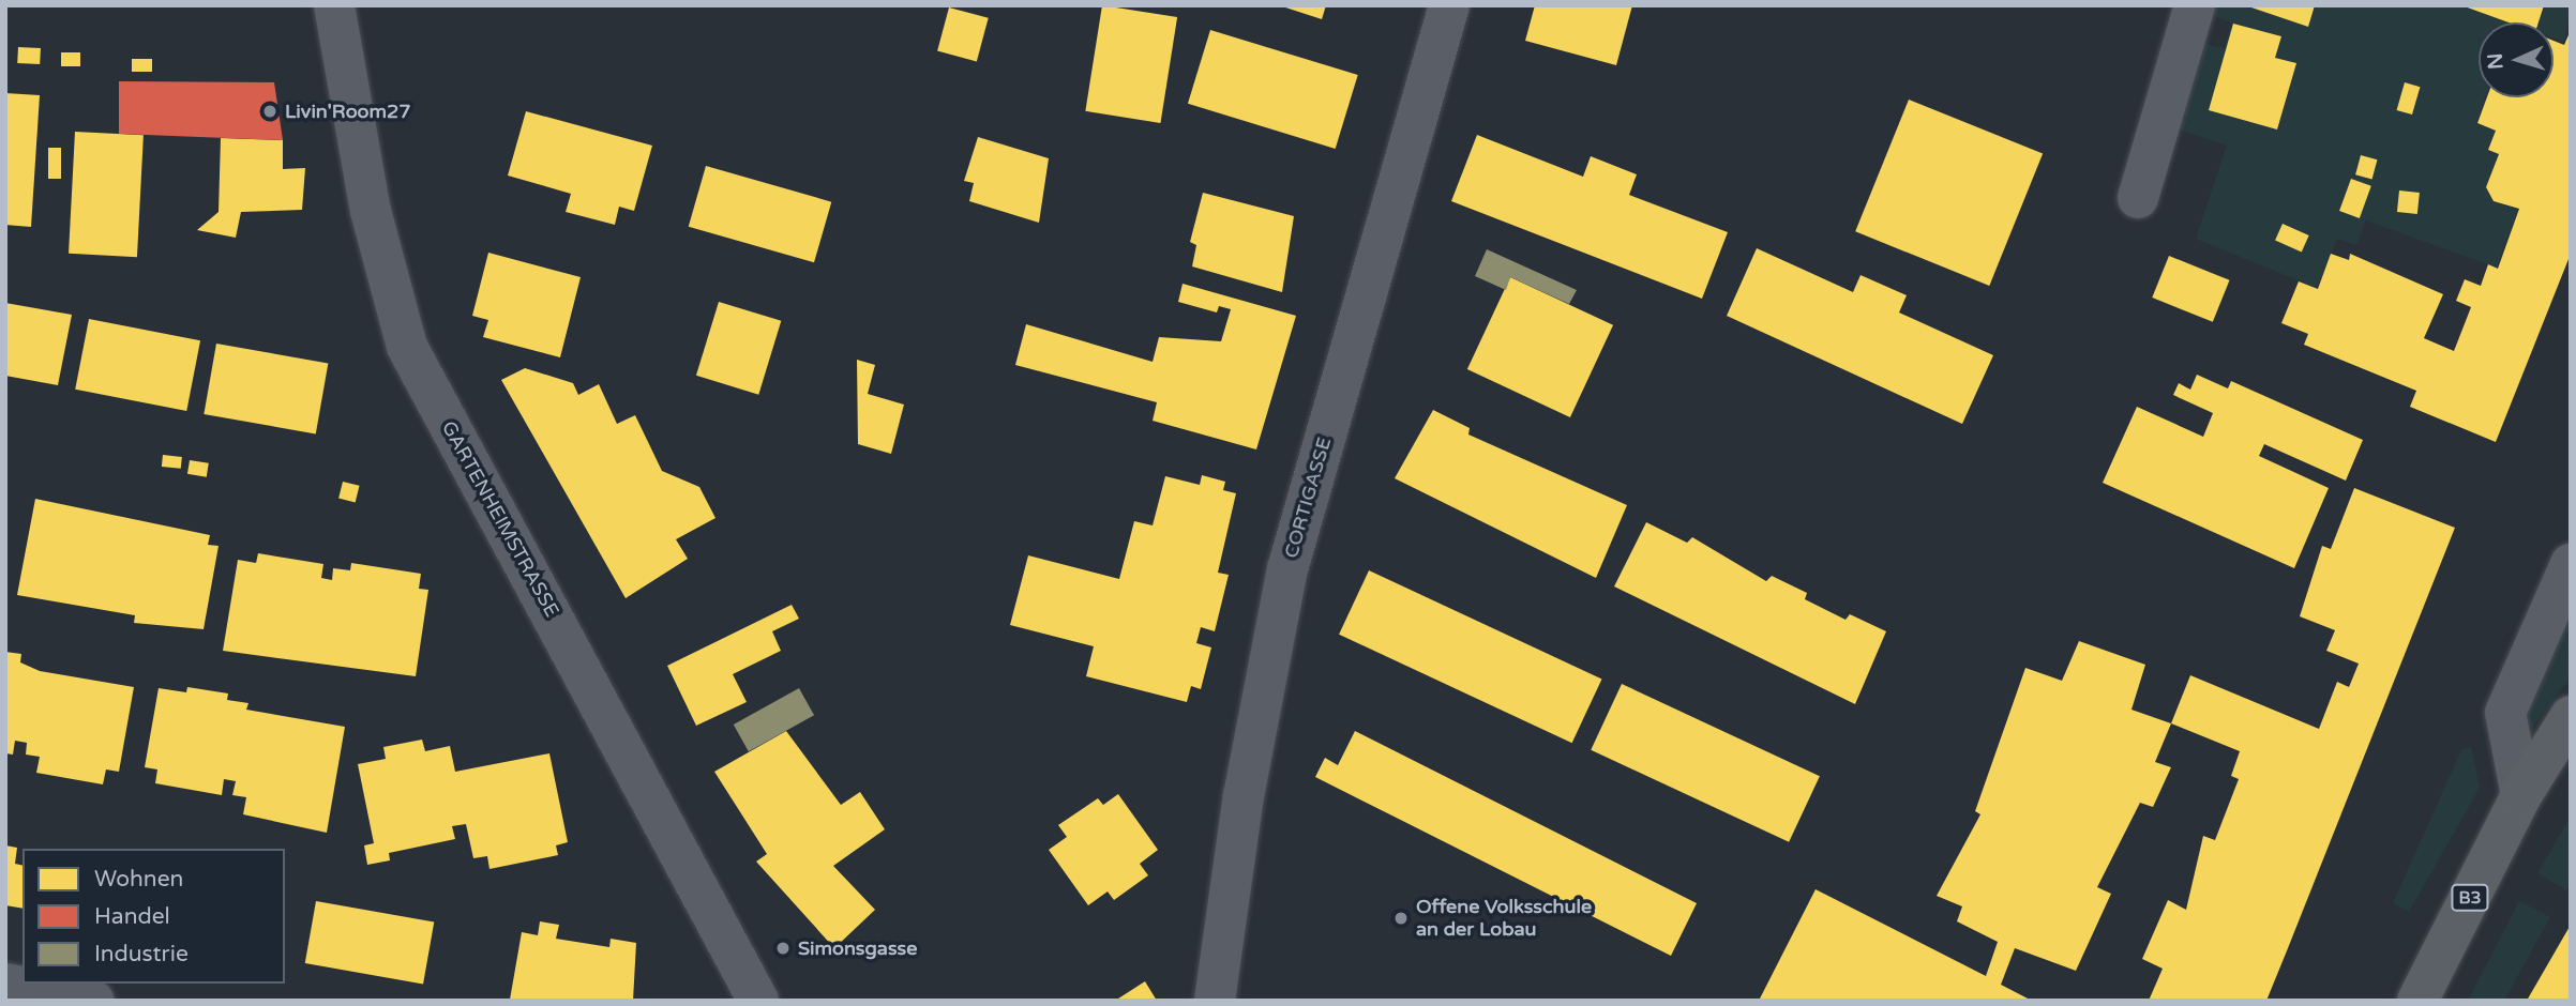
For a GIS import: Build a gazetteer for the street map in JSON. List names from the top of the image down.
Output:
{
  "streets": {
    "main road": ["B3"],
    "street": ["CORTIGASSE", "GARTENHEIMSTRASSE"]
  },
  "places": ["Livin'Room27", "Offene Volksschule an der Lobau", "Simonsgasse"],
  "legend": ["Wohnen", "Handel", "Industrie"],
  "north": "left"
}
